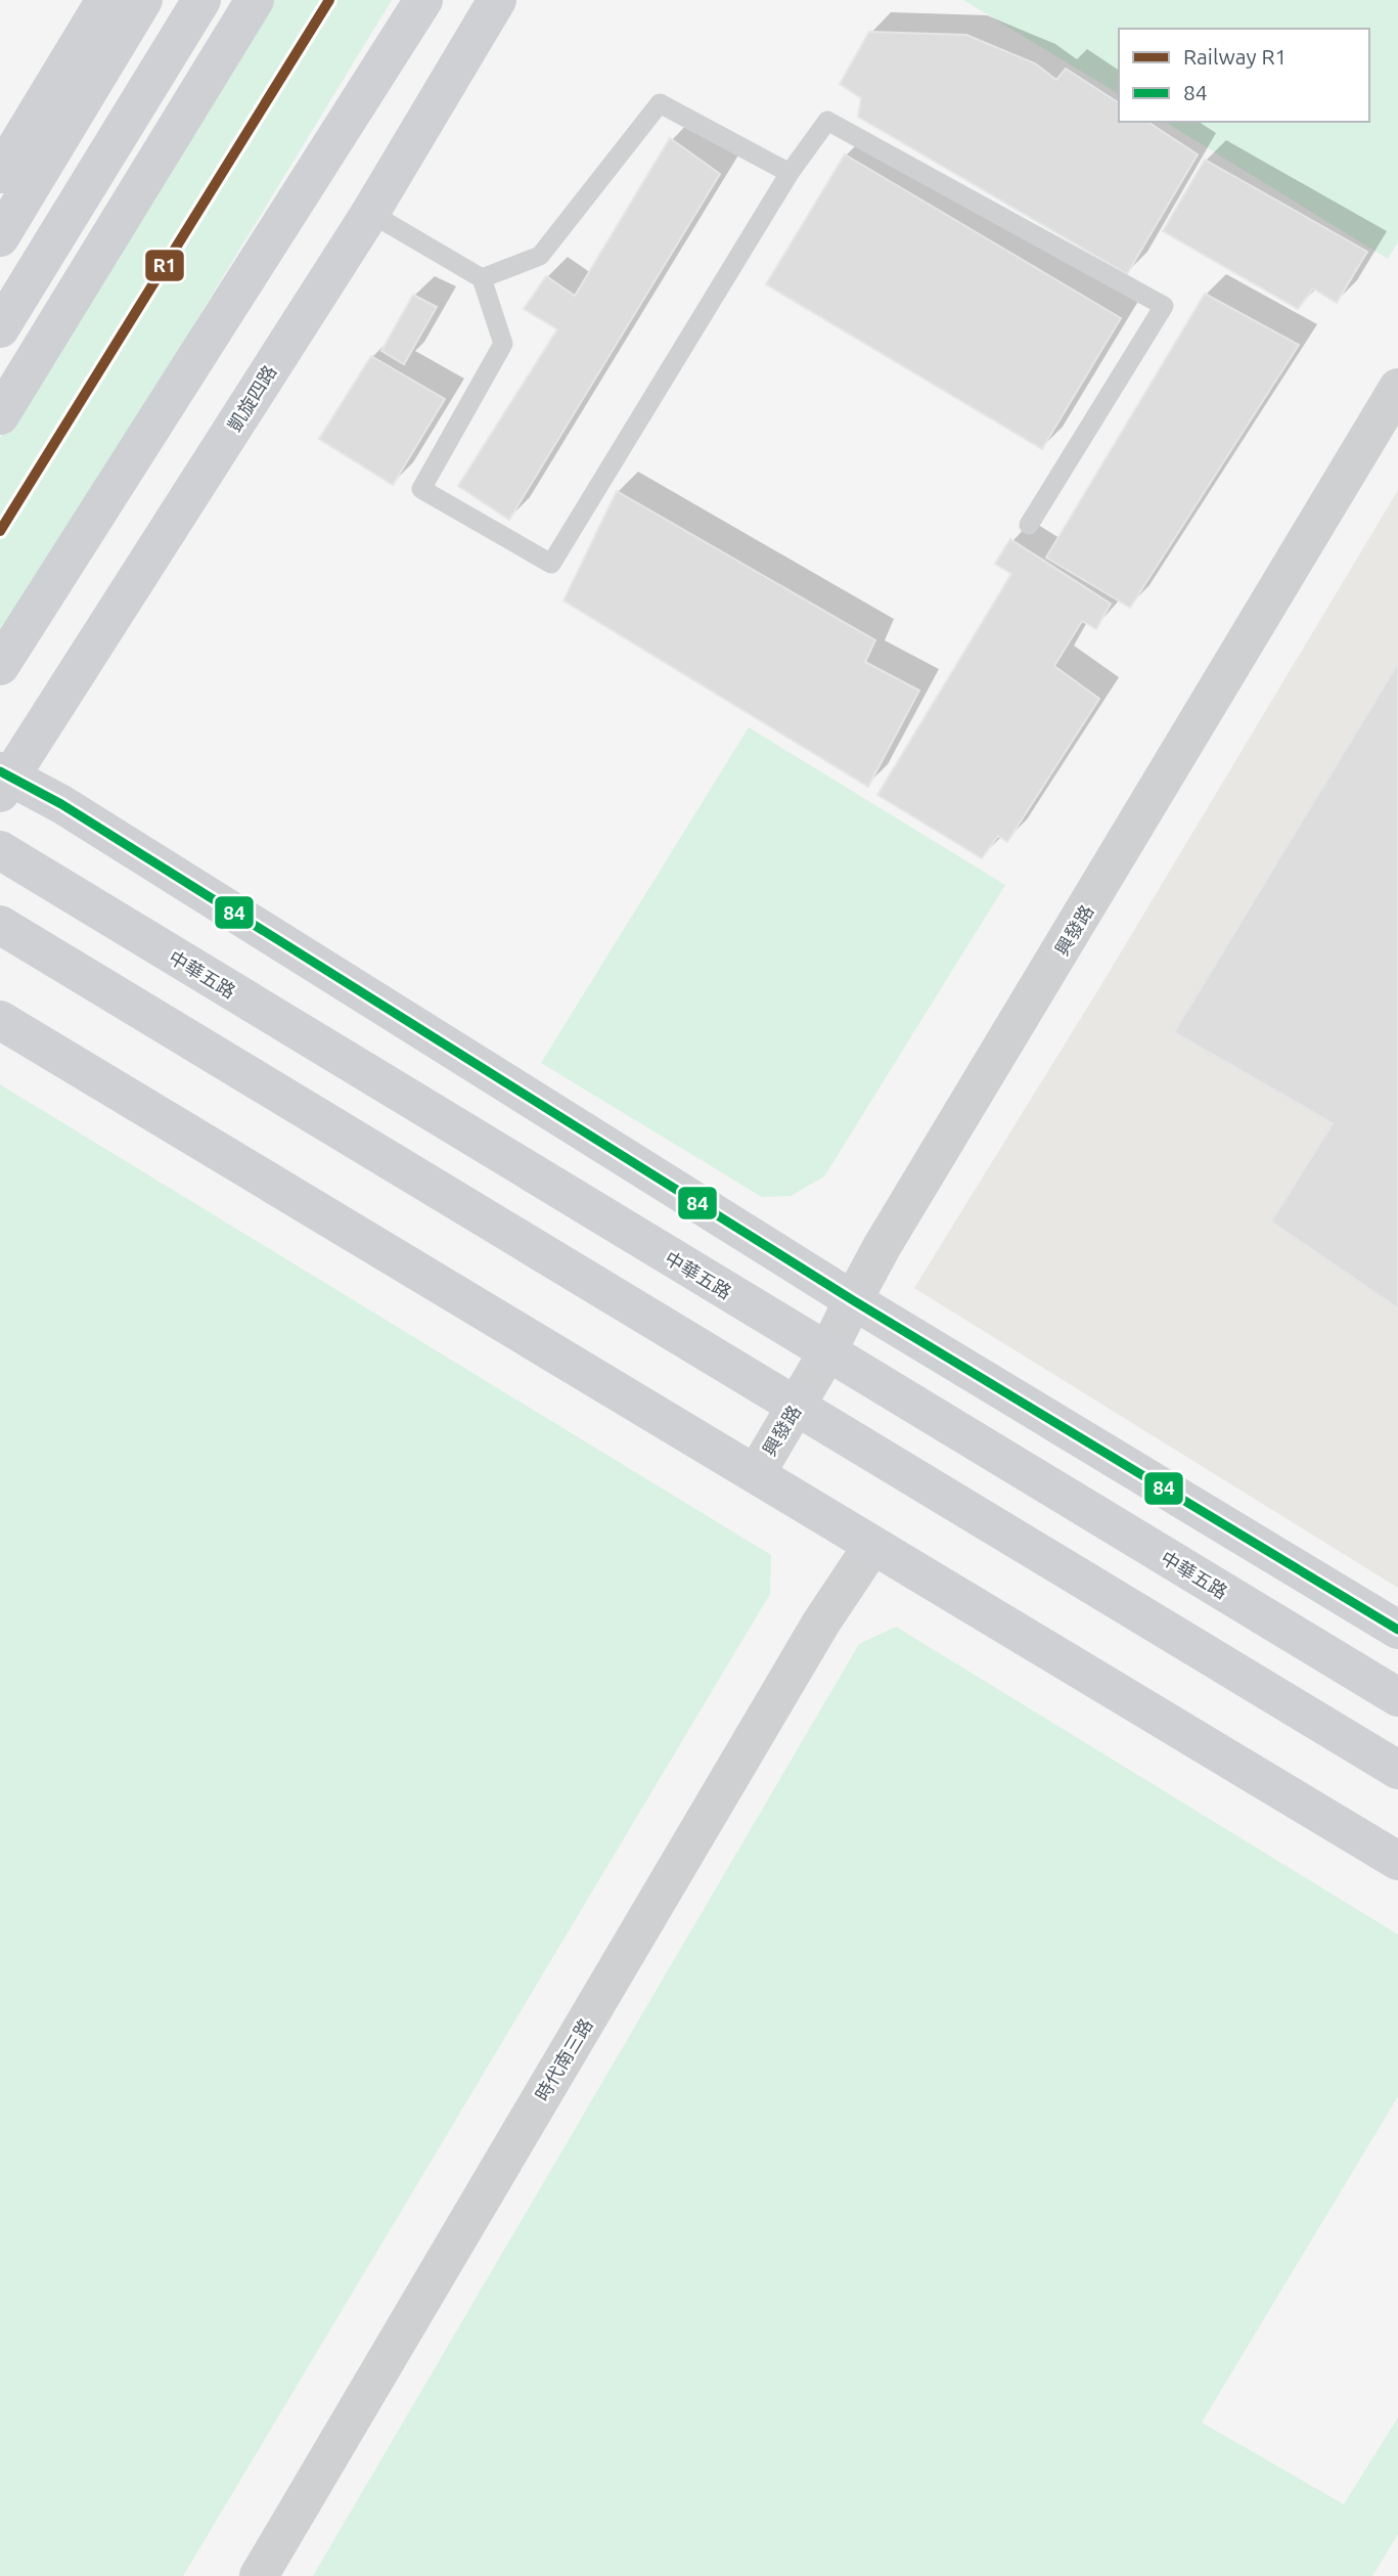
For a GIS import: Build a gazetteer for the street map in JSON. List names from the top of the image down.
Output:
{
  "streets": {
    "street": [
      "凱旋四路",
      "興發路",
      "中華五路",
      "時代南三路"
    ]
  },
  "crossings": [
    ["興發路", "中華五路"]
  ],
  "lines": ["rail line R1", "transit line 84"],
  "legend": ["Railway R1", "84"]
}
